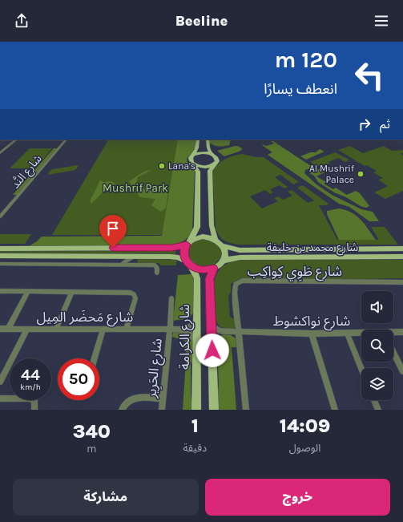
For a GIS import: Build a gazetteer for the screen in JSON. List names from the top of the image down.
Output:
{
  "streets": {
    "main road": ["شارع محمد بن خليفة", "شارع الكرامة"],
    "street": [
      "شارع النَّد",
      "شارع طَوِي كِواكِب",
      "شارع مَحضَر المِيل",
      "شارع نواكشوط",
      "شارع الحَرِير"
    ]
  },
  "crossings": [
    ["شارع محمد بن خليفة", "شارع الكرامة"],
    ["شارع طَوِي كِواكِب", "شارع نواكشوط"],
    ["شارع مَحضَر المِيل", "شارع الحَرِير"]
  ],
  "parks": ["Mushrif Park"],
  "places": ["Lana's", "Al Mushrif Palace"],
  "page": {
    "header": "Beeline",
    "turn": ["120 m", "انعطف يسارًا"],
    "then": "ثم",
    "speed": "44 km/h",
    "limit": "50",
    "eta": [
      "14:09",
      "الوصول",
      "1",
      "دقيقة",
      "340",
      "m"
    ],
    "buttons": ["خروج", "مشاركة"]
  }
}
